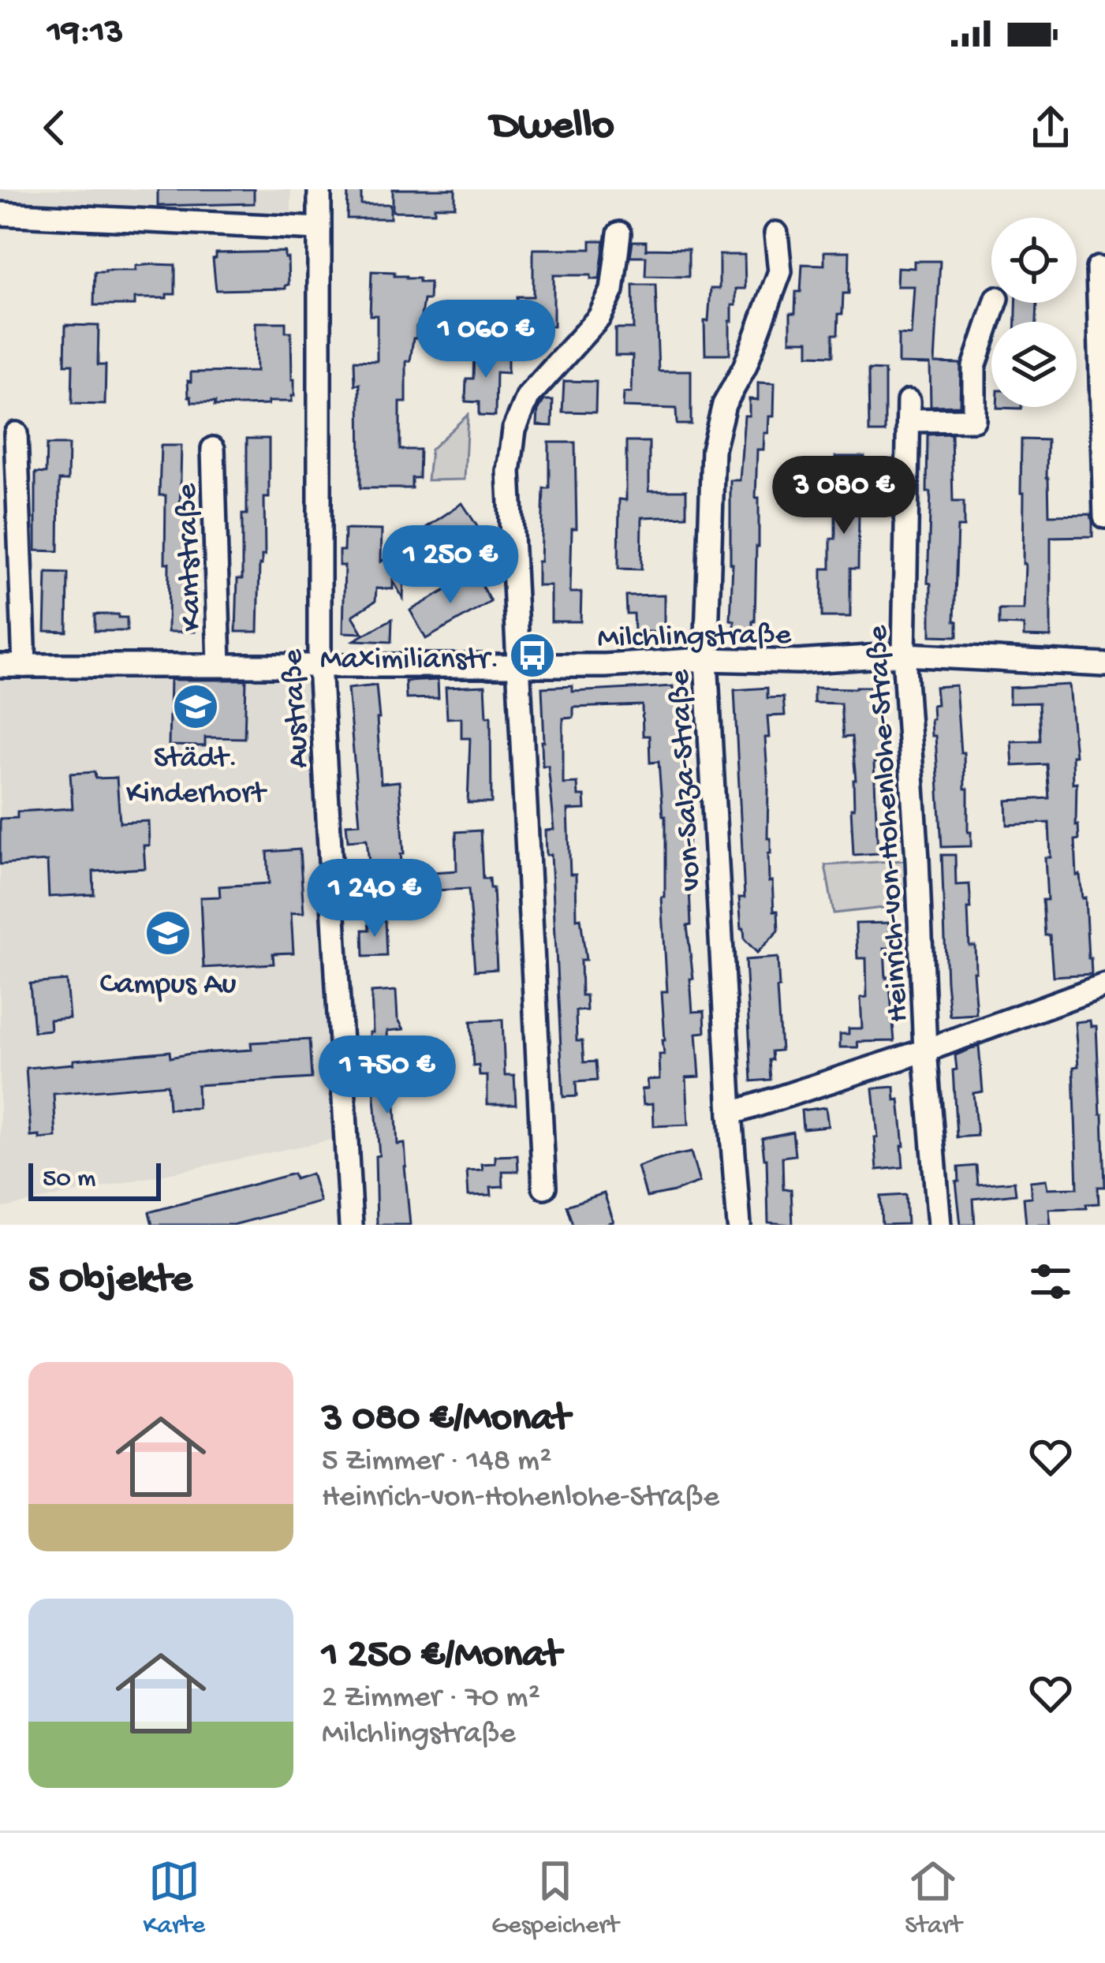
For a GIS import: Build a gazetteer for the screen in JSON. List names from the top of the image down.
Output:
{
  "streets": {
    "street": [
      "Kantstraße",
      "Milchlingstraße",
      "Austraße",
      "von-Salza-Straße",
      "Heinrich-von-Hohenlohe-Straße"
    ]
  },
  "crossings": [
    ["Kantstraße", "Milchlingstraße"],
    ["Milchlingstraße", "Austraße"],
    ["Milchlingstraße", "von-Salza-Straße"],
    ["Milchlingstraße", "Heinrich-von-Hohenlohe-Straße"]
  ],
  "places": {
    "bus stop": ["Maximilianstr."],
    "school or university": ["Städt. Kinderhort", "Campus Au"]
  },
  "scale_bar": "50 m",
  "page": {
    "status": "19:13",
    "header": "Dwello",
    "price": [
      "1 060 €",
      "3 080 €",
      "1 250 €",
      "1 240 €",
      "1 750 €"
    ],
    "scale": "50 m",
    "heading": "5 Objekte",
    "list": [
      {
        "name": "3 080 €/Monat",
        "note": "5 Zimmer · 148 m² · Heinrich-von-Hohenlohe-Straße"
      },
      {
        "name": "1 250 €/Monat",
        "note": "2 Zimmer · 70 m² · Milchlingstraße"
      }
    ],
    "tabs": ["Karte", "Gespeichert", "Start"]
  }
}
